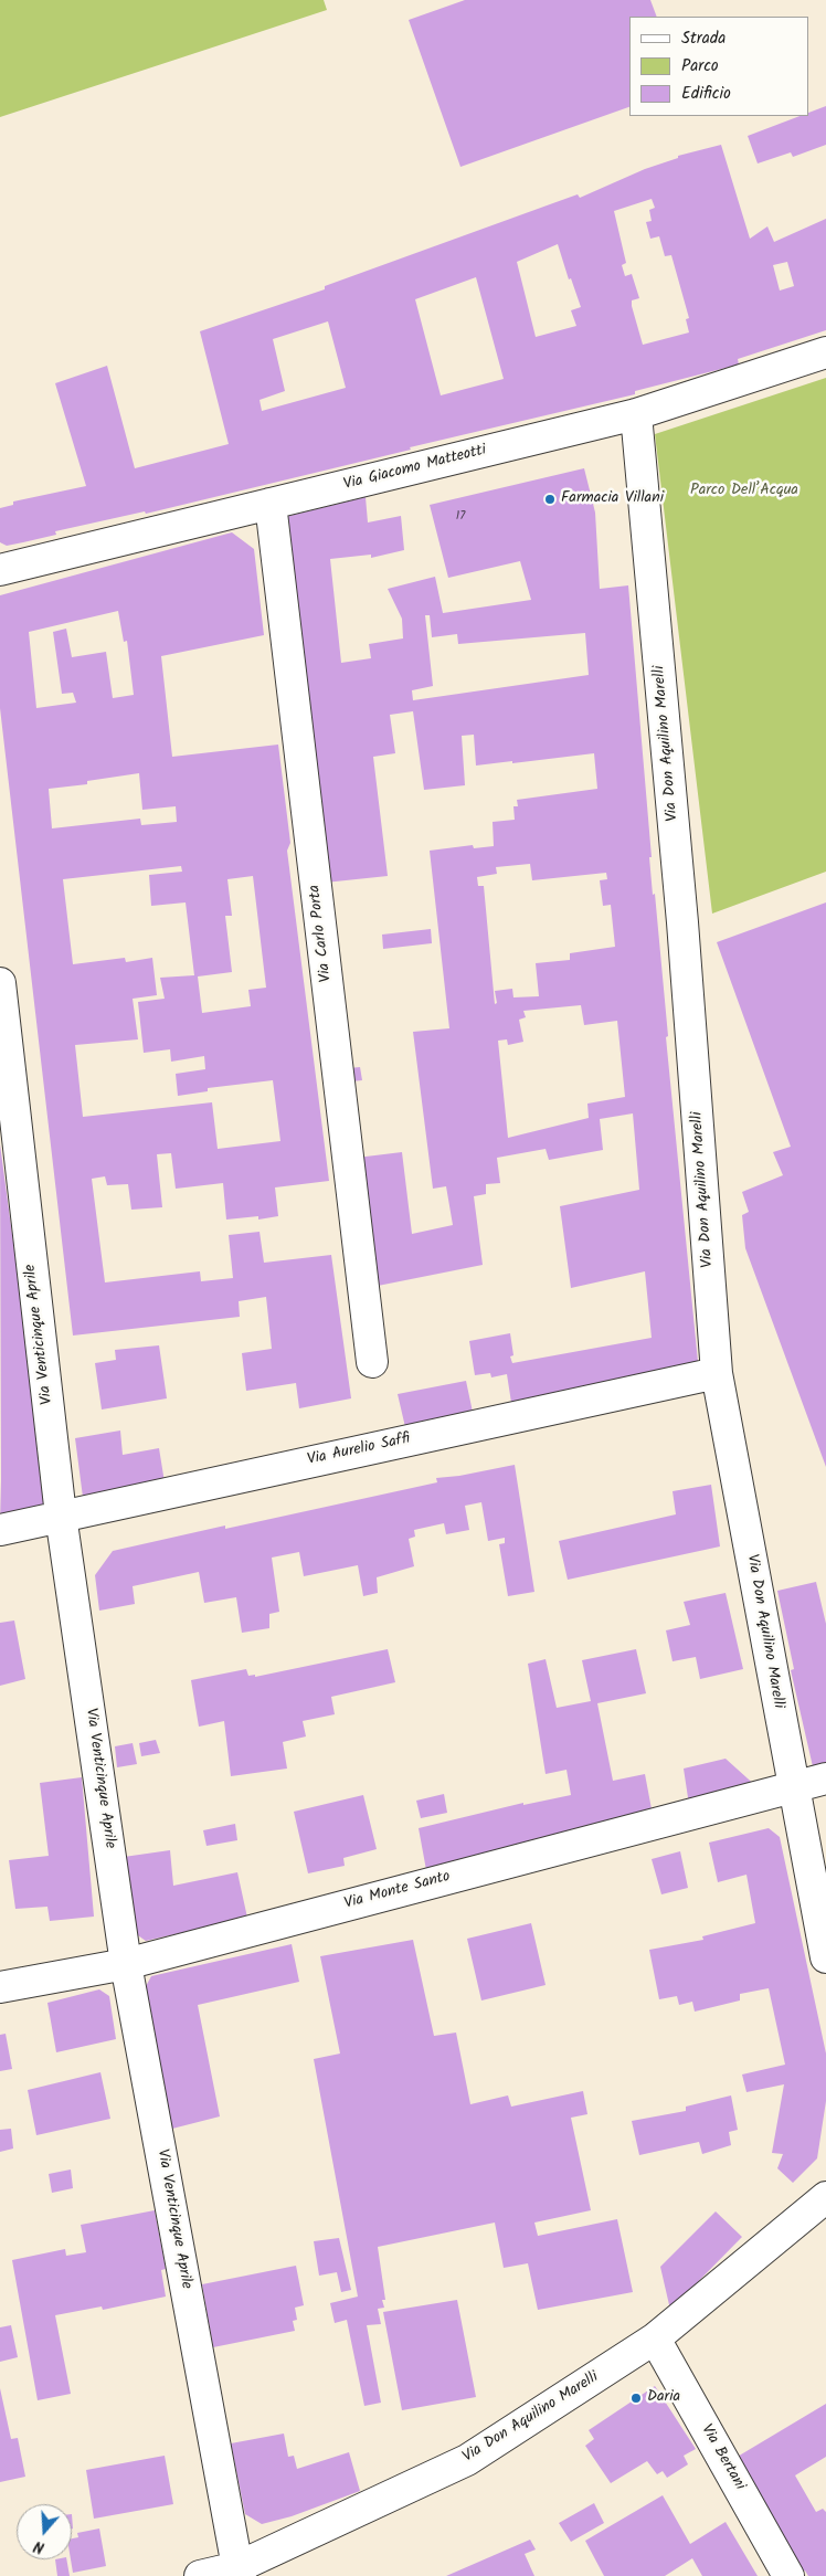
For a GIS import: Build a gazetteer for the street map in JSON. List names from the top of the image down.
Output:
{
  "streets": {
    "street": [
      "Via Giacomo Matteotti",
      "Via Don Aquilino Marelli",
      "Via Carlo Porta",
      "Via Venticinque Aprile",
      "Via Aurelio Saffi",
      "Via Monte Santo",
      "Via Bertani"
    ]
  },
  "crossings": [
    ["Via Giacomo Matteotti", "Via Don Aquilino Marelli"],
    ["Via Giacomo Matteotti", "Via Carlo Porta"],
    ["Via Don Aquilino Marelli", "Via Venticinque Aprile"],
    ["Via Don Aquilino Marelli", "Via Aurelio Saffi"],
    ["Via Don Aquilino Marelli", "Via Monte Santo"],
    ["Via Don Aquilino Marelli", "Via Bertani"],
    ["Via Venticinque Aprile", "Via Aurelio Saffi"],
    ["Via Venticinque Aprile", "Via Monte Santo"]
  ],
  "parks": ["Parco Dell’Acqua"],
  "places": ["Farmacia Villani", "Daria"],
  "house_numbers": ["17"],
  "legend": ["Strada", "Parco", "Edificio"],
  "north": "bottom"
}
